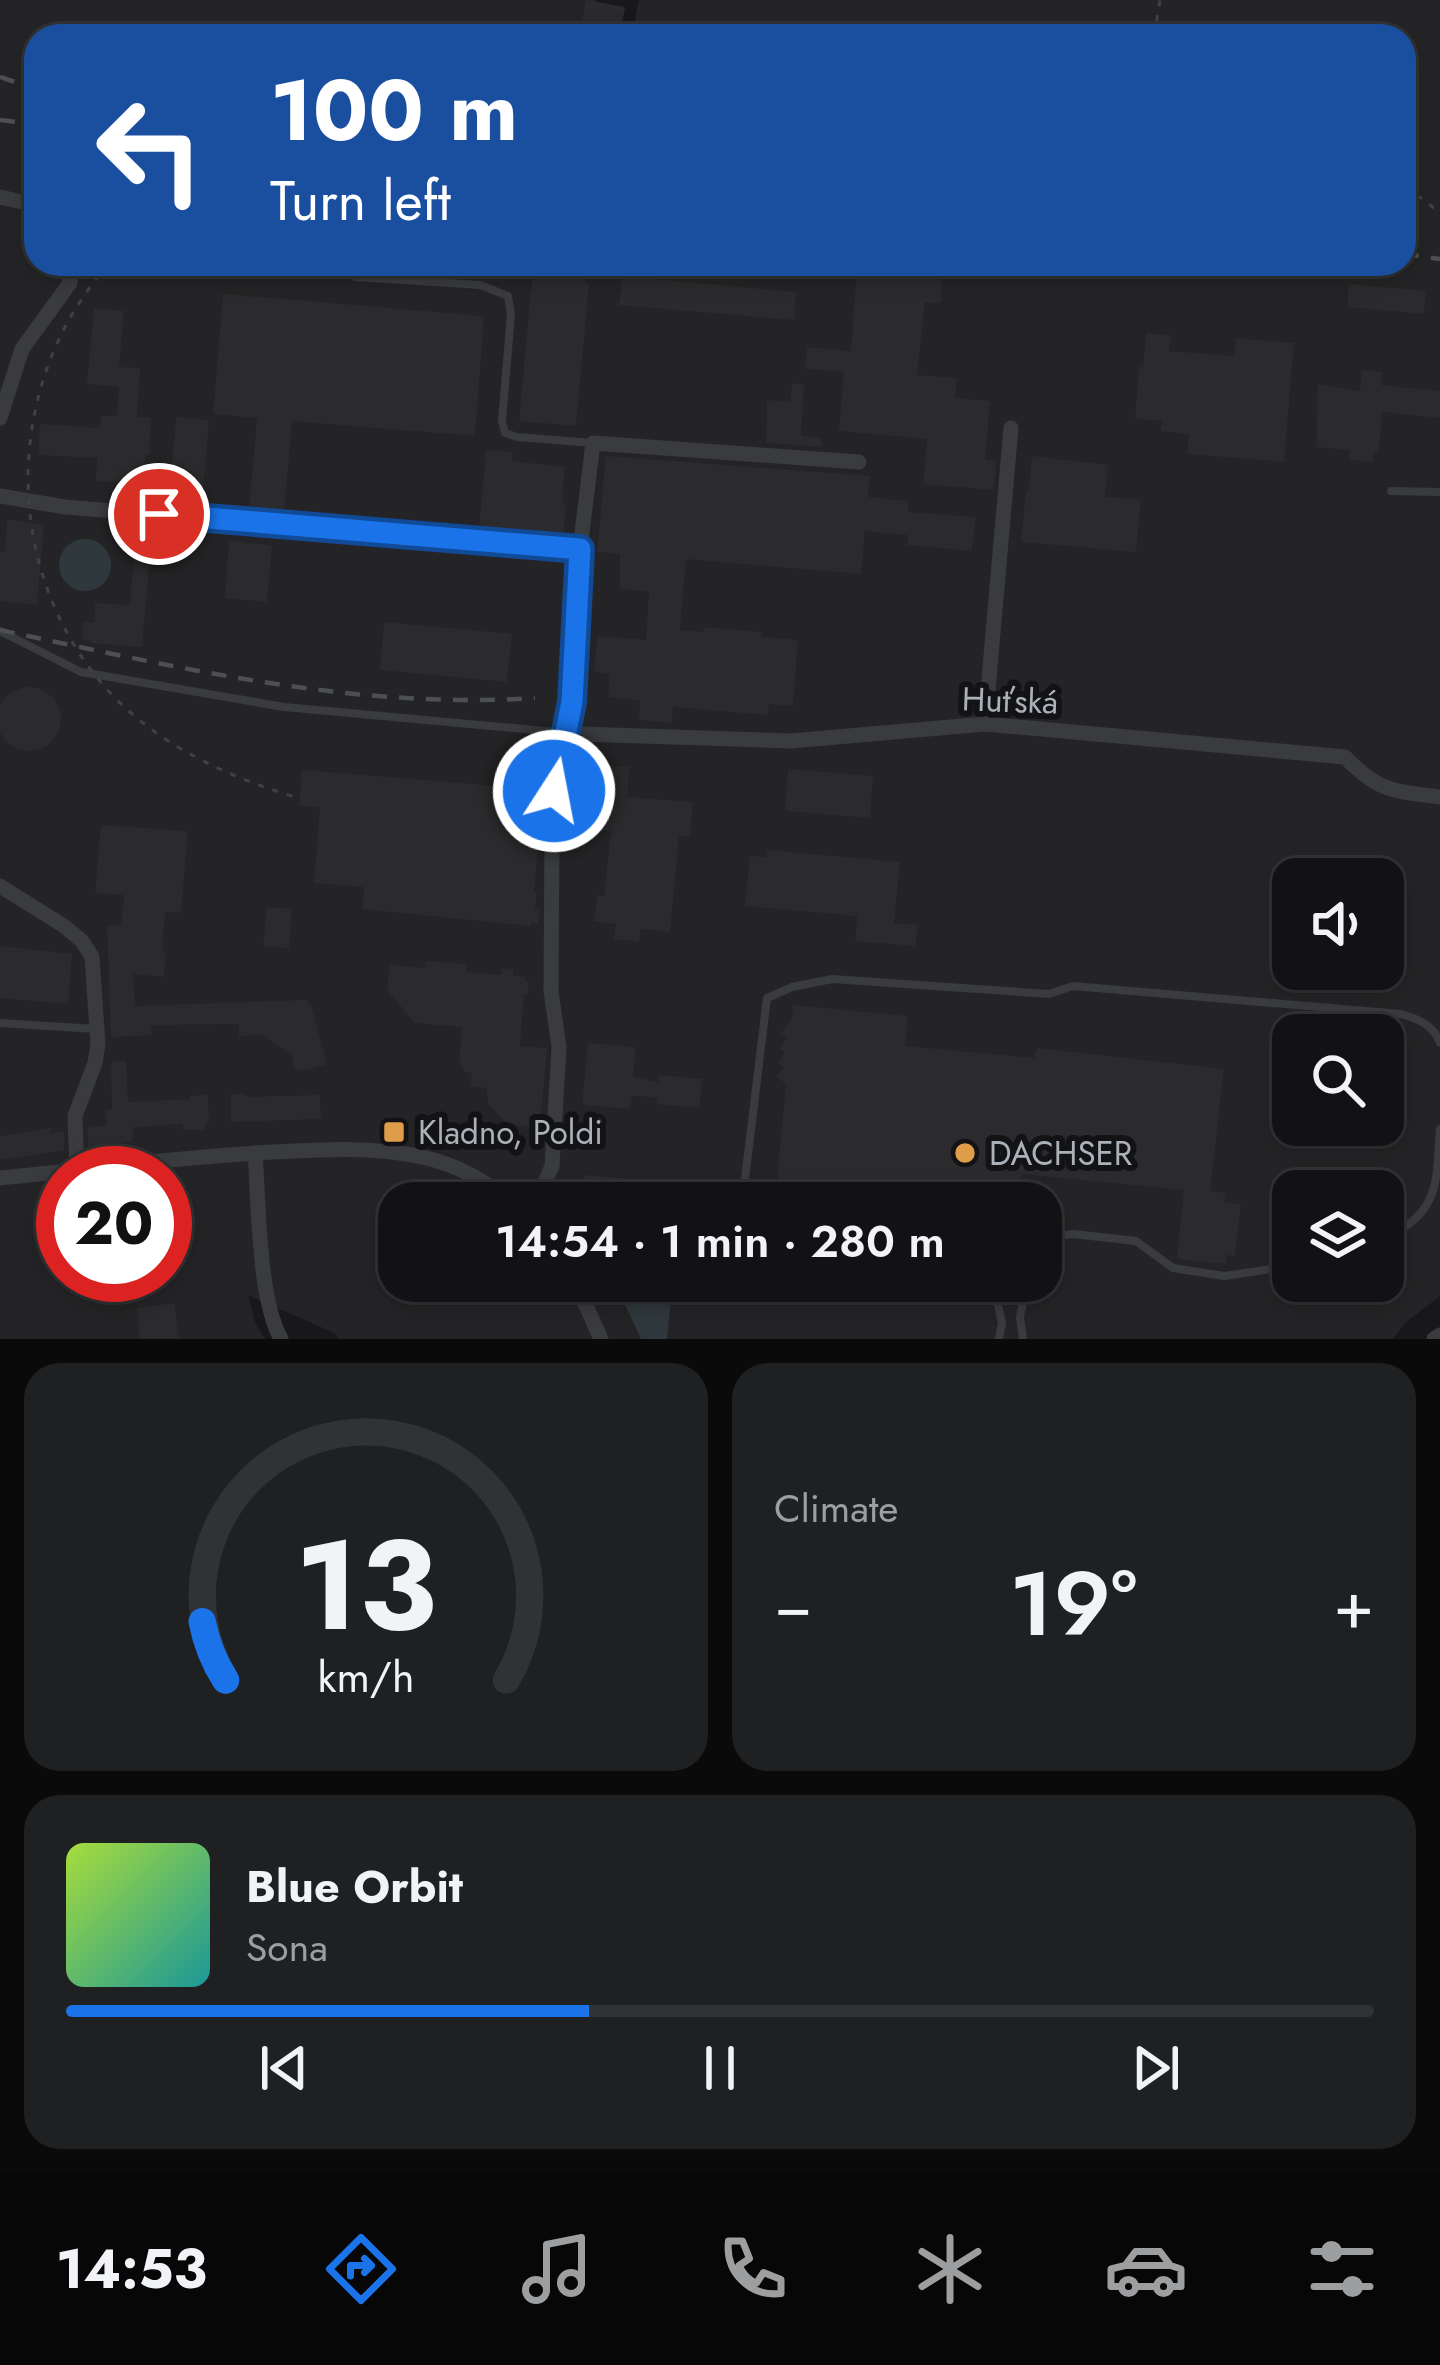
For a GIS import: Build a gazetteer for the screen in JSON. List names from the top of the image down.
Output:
{
  "streets": {
    "street": ["Huťská"]
  },
  "places": {
    "transit": ["Kladno, Poldi"],
    "other": ["DACHSER"]
  },
  "page": {
    "turn": ["100 m", "Turn left"],
    "limit": "20",
    "trip": "14:54 · 1 min · 280 m",
    "tile": "Climate",
    "heat": ["−", "19°", "+"],
    "song": ["Blue Orbit", "Sona"],
    "tabs": "14:53",
    "gauge": ["13", "km/h"]
  }
}
